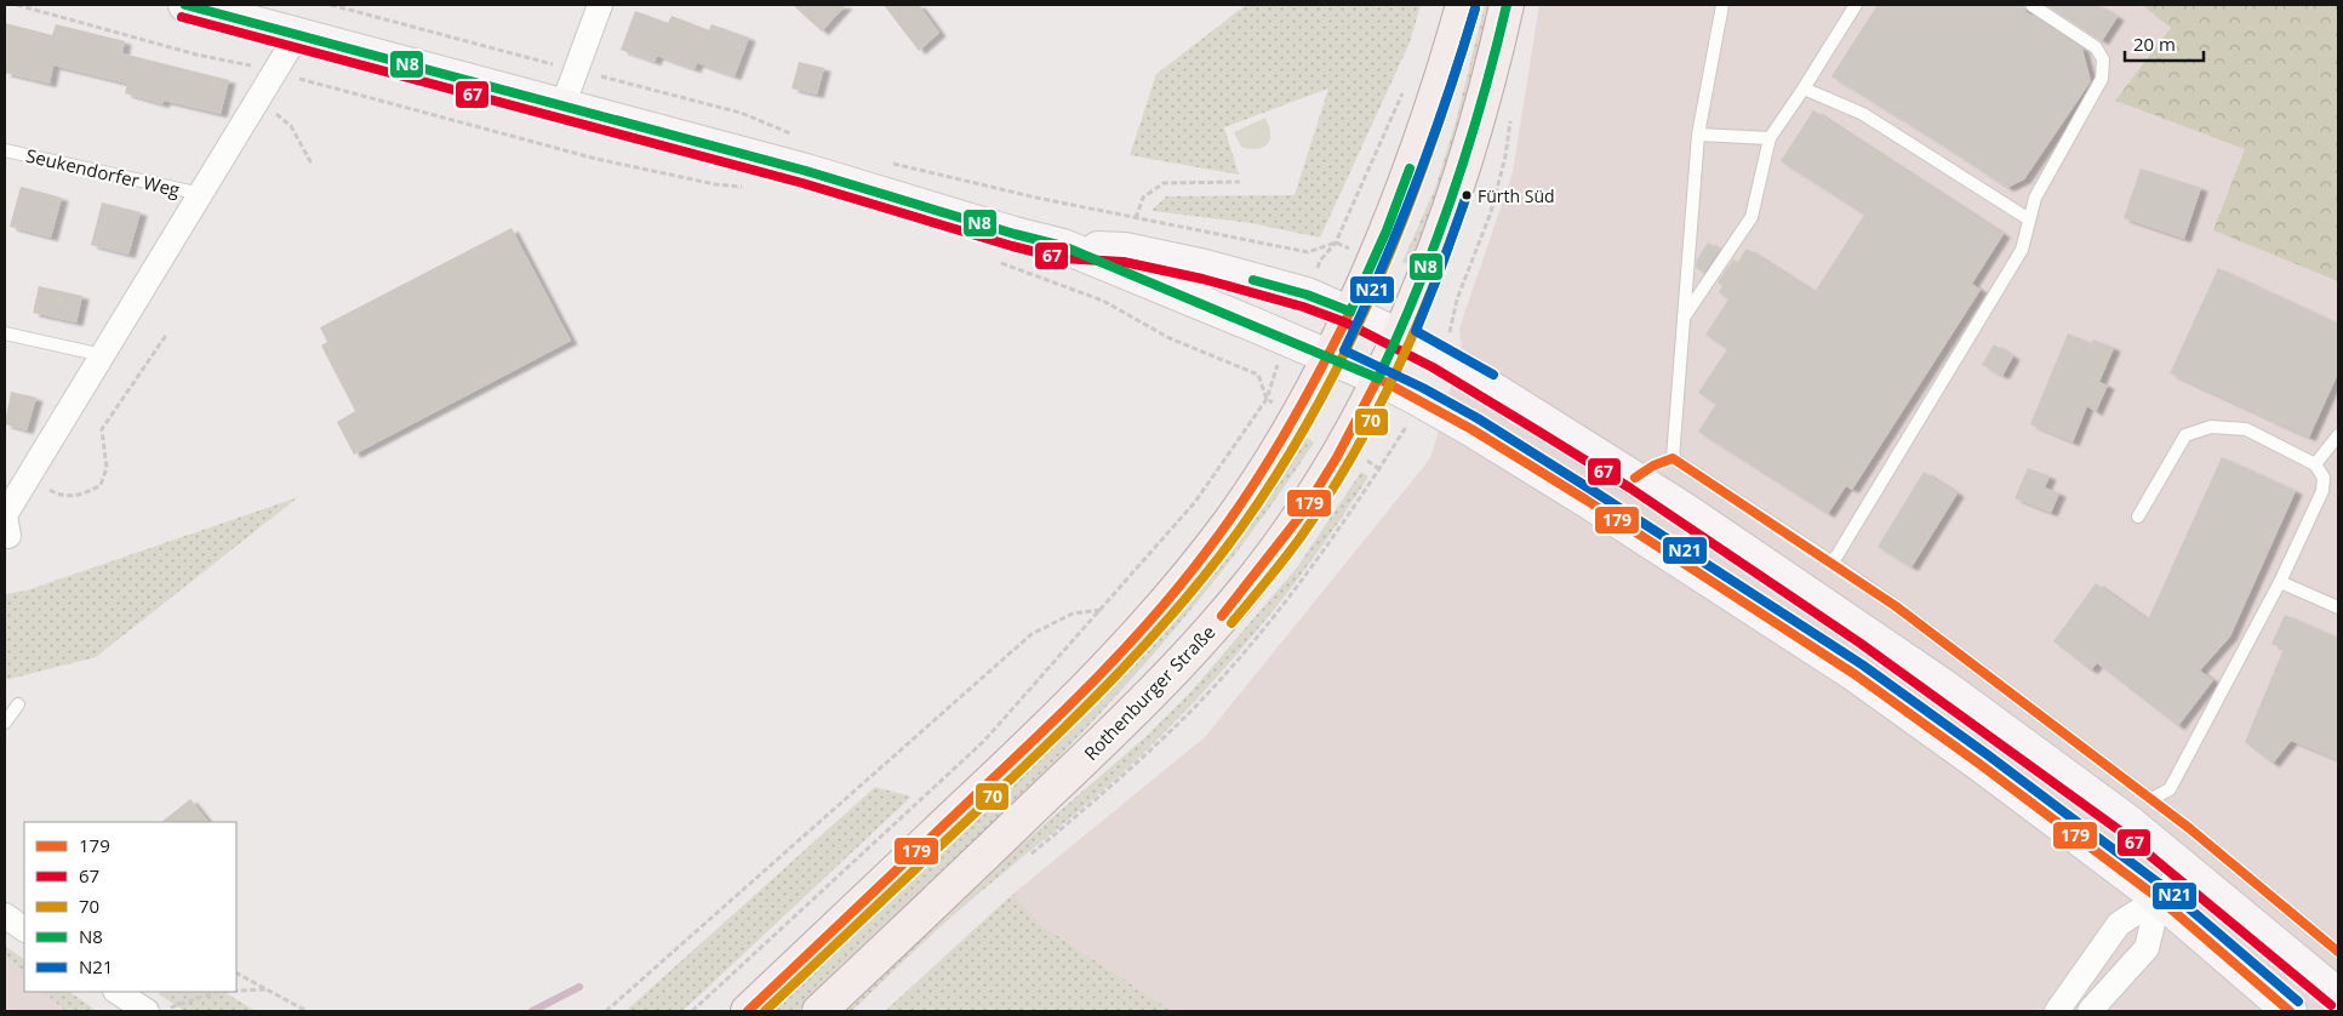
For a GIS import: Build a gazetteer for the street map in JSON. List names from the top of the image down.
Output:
{
  "streets": {
    "main road": ["Rothenburger Straße"],
    "lane": ["Seukendorfer Weg"]
  },
  "places": ["Fürth Süd"],
  "lines": [
    "transit line N8",
    "transit line 70",
    "transit line N21",
    "transit line 67",
    "transit line 179"
  ],
  "legend": [
    "179",
    "67",
    "70",
    "N8",
    "N21"
  ],
  "scale_bar": "20 m"
}
